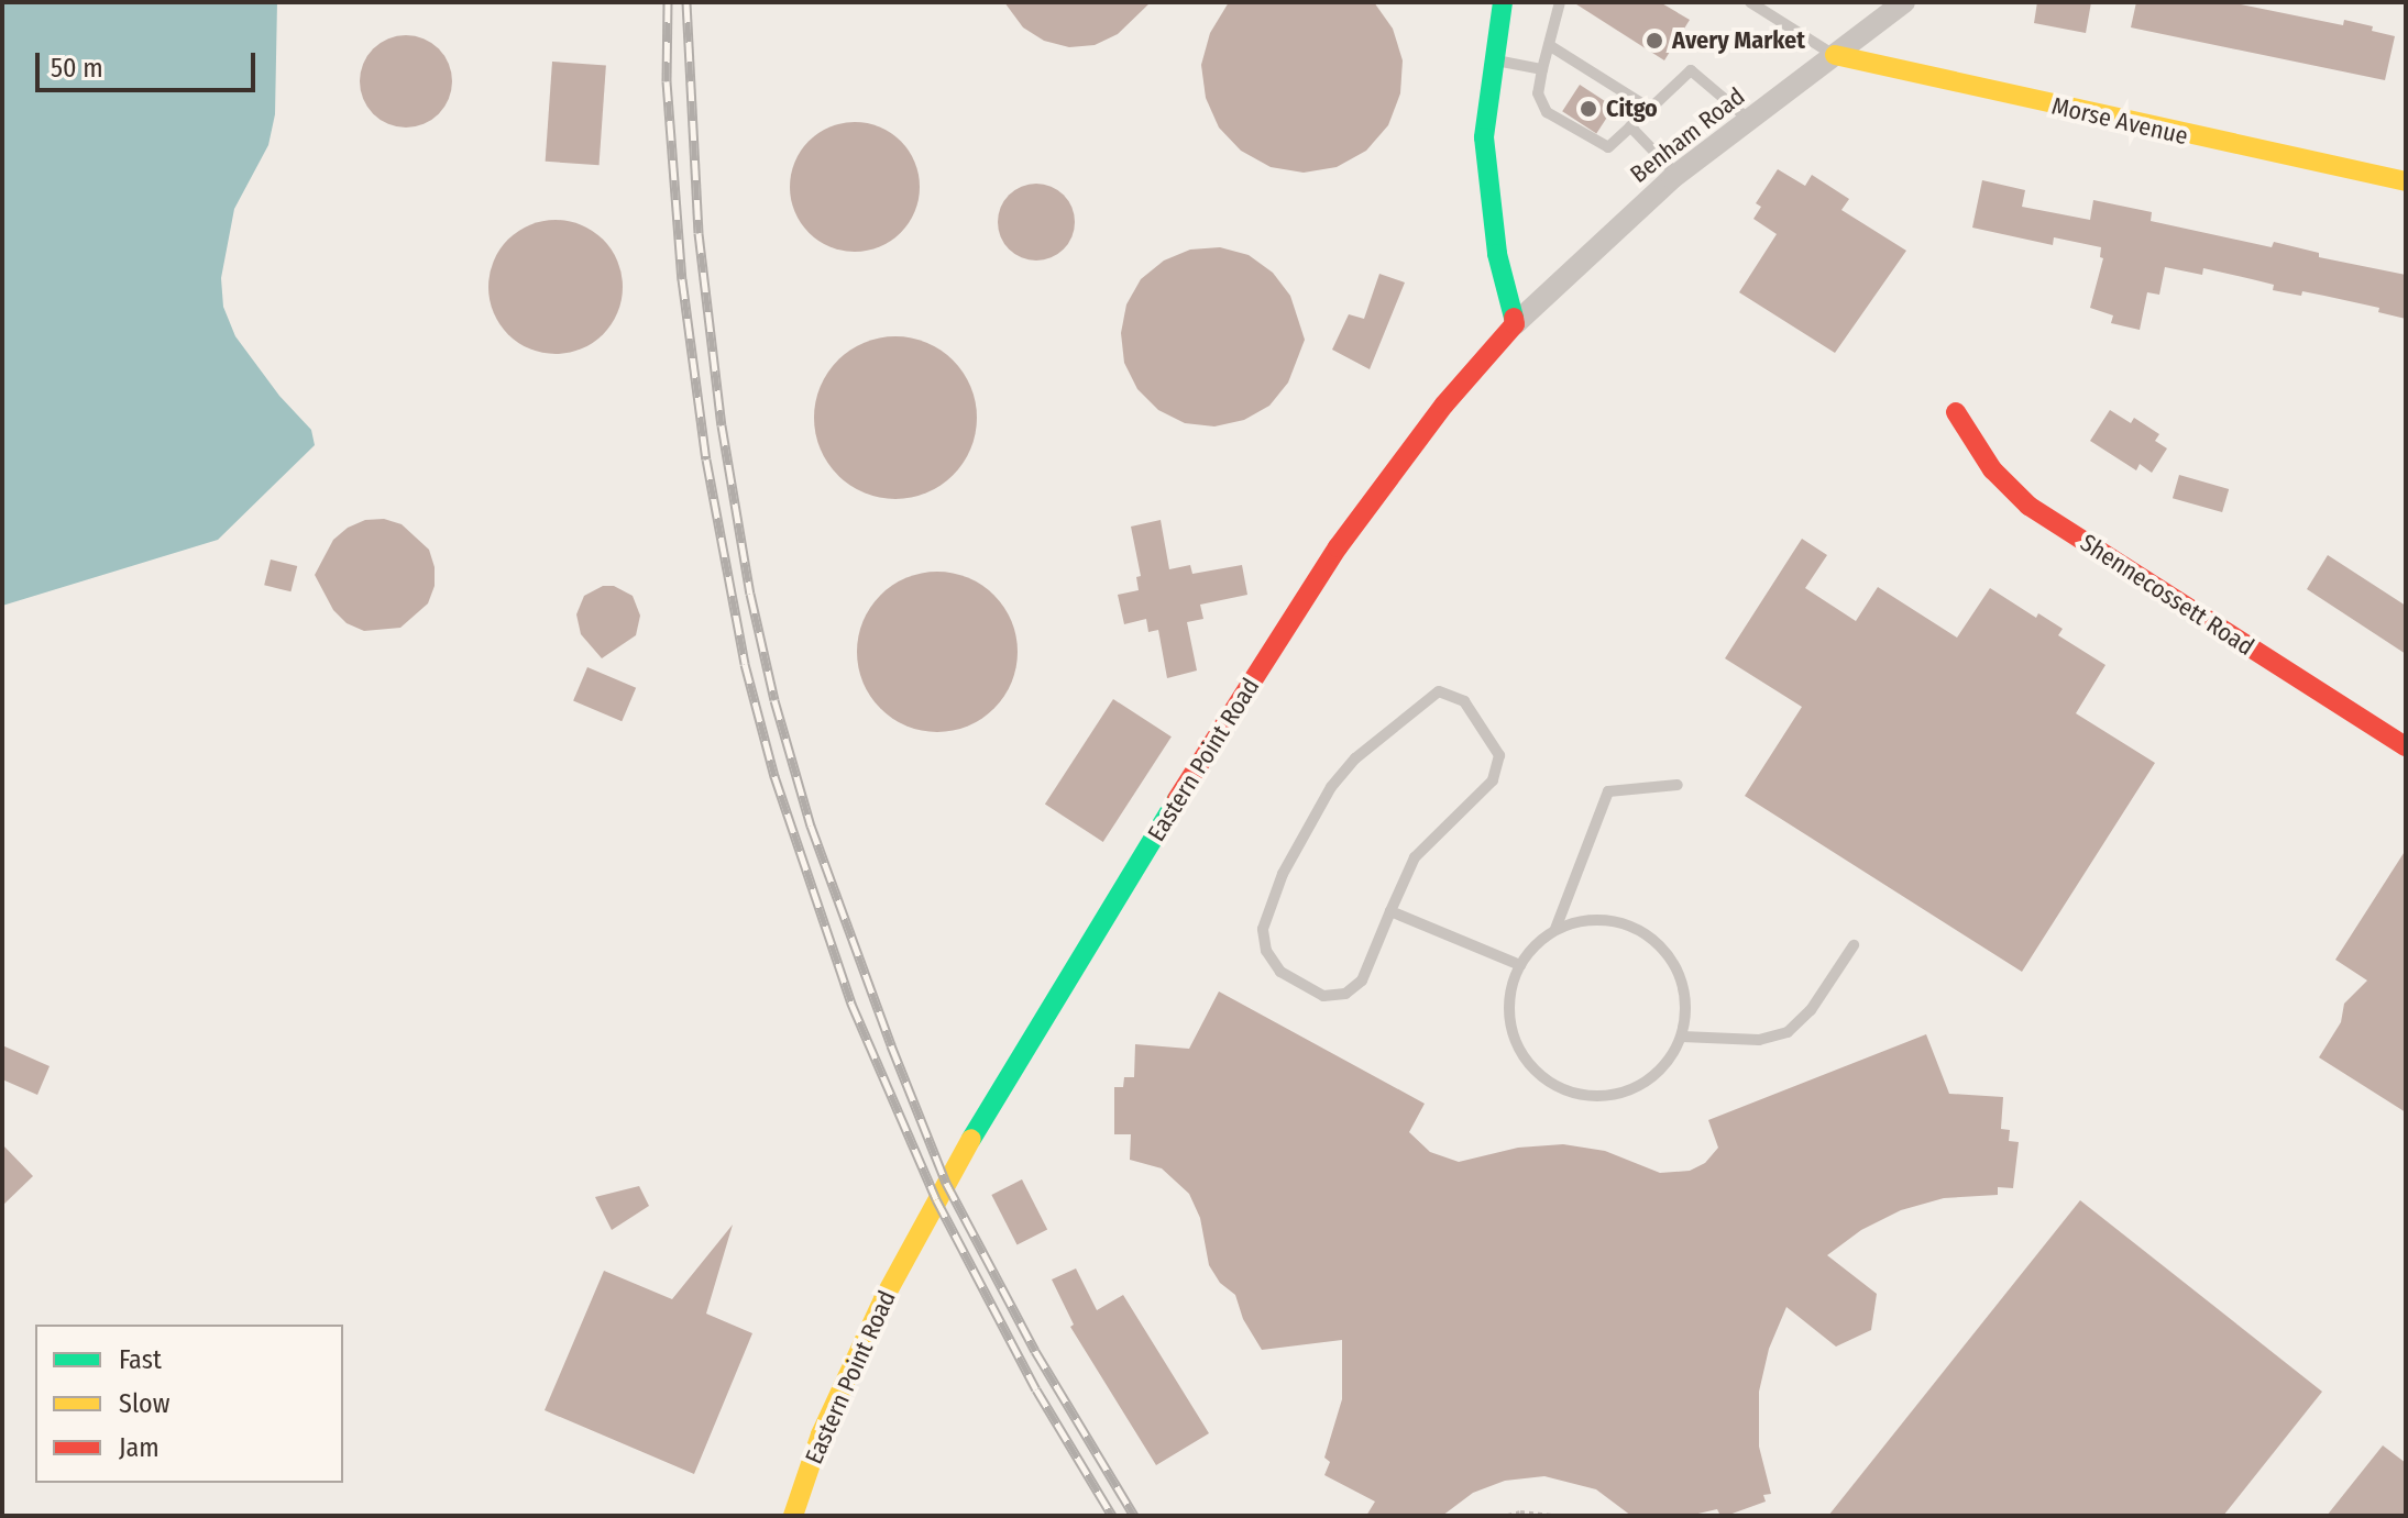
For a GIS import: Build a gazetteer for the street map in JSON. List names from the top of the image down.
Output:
{
  "streets": {
    "main road": ["Morse Avenue", "Shennecossett Road", "Eastern Point Road"],
    "street": ["Benham Road"]
  },
  "crossings": [
    ["Morse Avenue", "Benham Road"],
    ["Benham Road", "Eastern Point Road"]
  ],
  "places": ["Avery Market", "Citgo"],
  "legend": ["Fast", "Slow", "Jam"],
  "scale_bar": "50 m"
}
